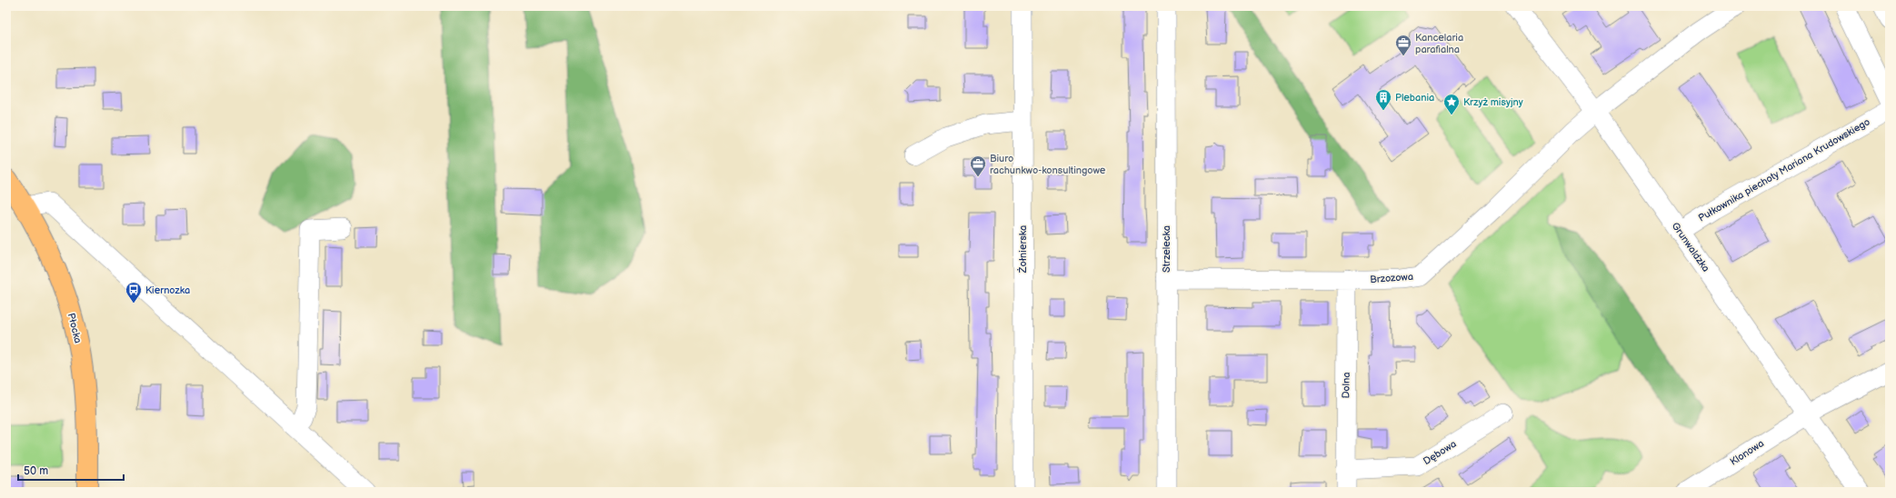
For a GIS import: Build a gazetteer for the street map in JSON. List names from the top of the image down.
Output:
{
  "streets": {
    "main road": ["Płocka"],
    "street": [
      "Pułkownika piechoty Mariana Krudowskiego",
      "Grunwaldzka",
      "Żołnierska",
      "Strzelecka",
      "Brzozowa",
      "Dolna",
      "Dębowa",
      "Klonowa"
    ]
  },
  "crossings": [
    ["Pułkownika piechoty Mariana Krudowskiego", "Grunwaldzka"],
    ["Grunwaldzka", "Brzozowa"],
    ["Grunwaldzka", "Klonowa"],
    ["Strzelecka", "Brzozowa"],
    ["Brzozowa", "Dolna"],
    ["Dolna", "Dębowa"]
  ],
  "places": {
    "office": ["Kancelaria parafialna", "Biuro rachunkwo-konsultingowe"],
    "building": ["Plebania"],
    "place": ["Krzyż misyjny"],
    "bus stop": ["Kiernozka"]
  },
  "scale_bar": "50 m"
}
